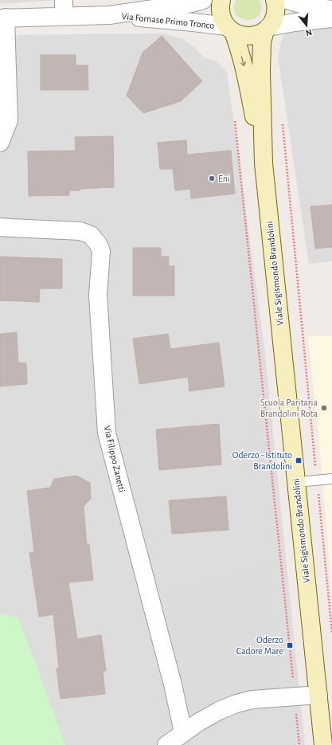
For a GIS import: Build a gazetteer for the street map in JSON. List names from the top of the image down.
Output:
{
  "streets": {
    "main road": ["Viale Sigismondo Brandolini"],
    "street": ["Via Fornase Primo Tronco", "Via Filippo Zanetti"]
  },
  "crossings": [
    ["Via Fornase Primo Tronco", "Viale Sigismondo Brandolini"]
  ],
  "places": {
    "other": ["Eni", "Scuola Paritaria Brandolini Rota"],
    "transit": ["Oderzo - Istituto Brandolini", "Oderzo Cadore Mare"]
  },
  "north": "bottom"
}
